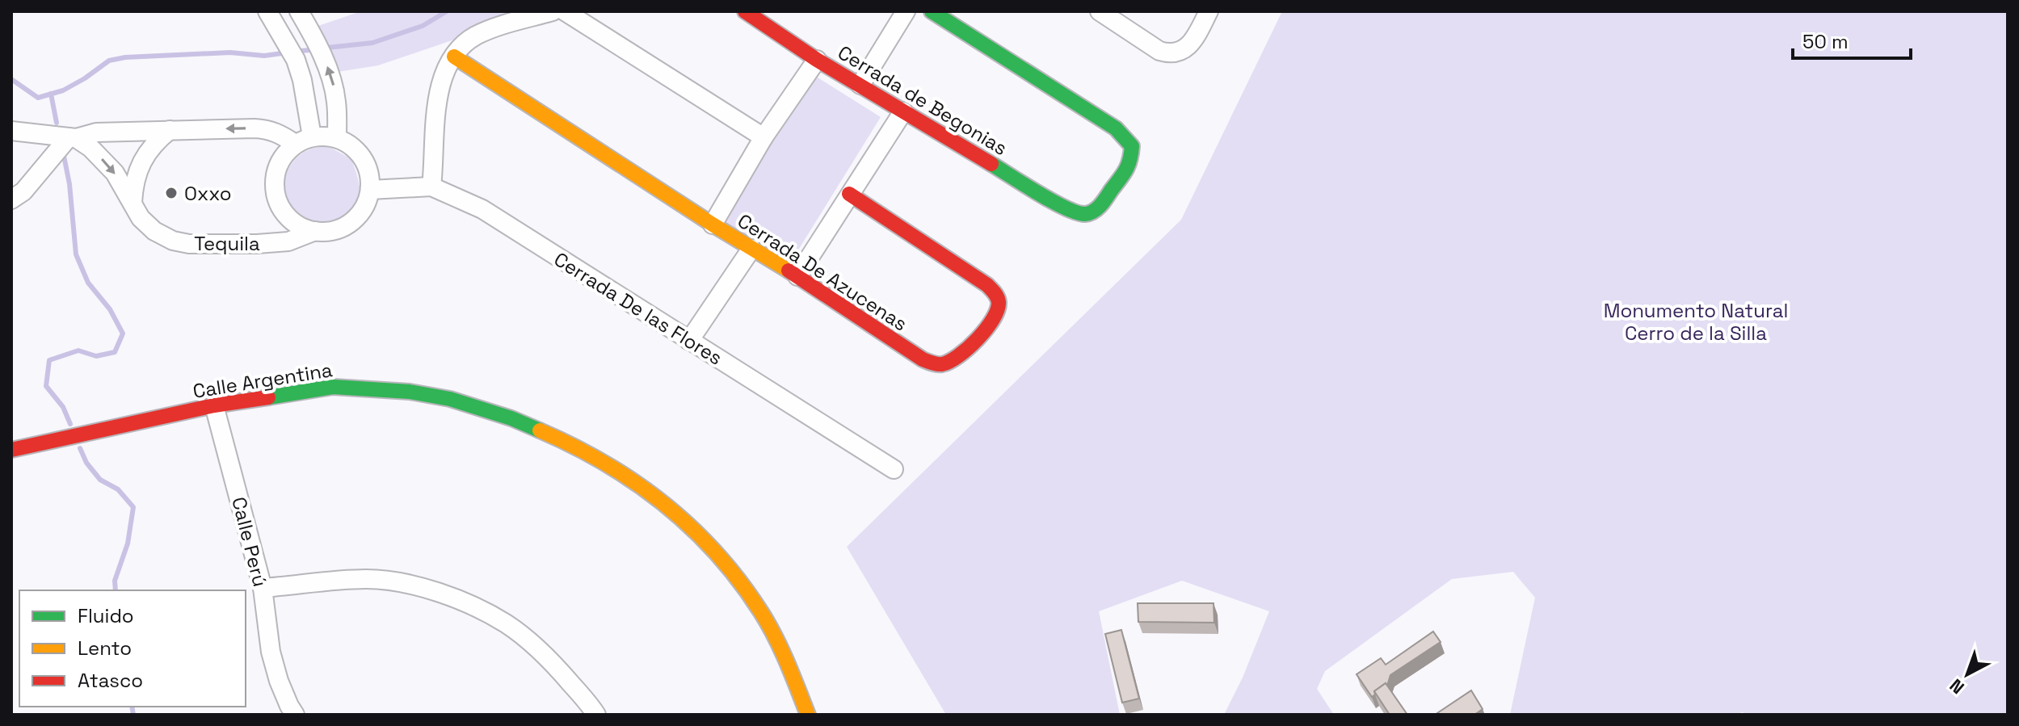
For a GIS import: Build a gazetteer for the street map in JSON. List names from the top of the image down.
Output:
{
  "streets": {
    "street": [
      "Cerrada de Begonias",
      "Tequila",
      "Cerrada De Azucenas",
      "Cerrada De las Flores",
      "Calle Argentina",
      "Calle Perú"
    ]
  },
  "crossings": [
    ["Tequila", "Cerrada De las Flores"],
    ["Calle Argentina", "Calle Perú"]
  ],
  "parks": ["Monumento Natural Cerro de la Silla"],
  "places": ["Oxxo"],
  "legend": ["Fluido", "Lento", "Atasco"],
  "scale_bar": "50 m",
  "north": "bottom left"
}
